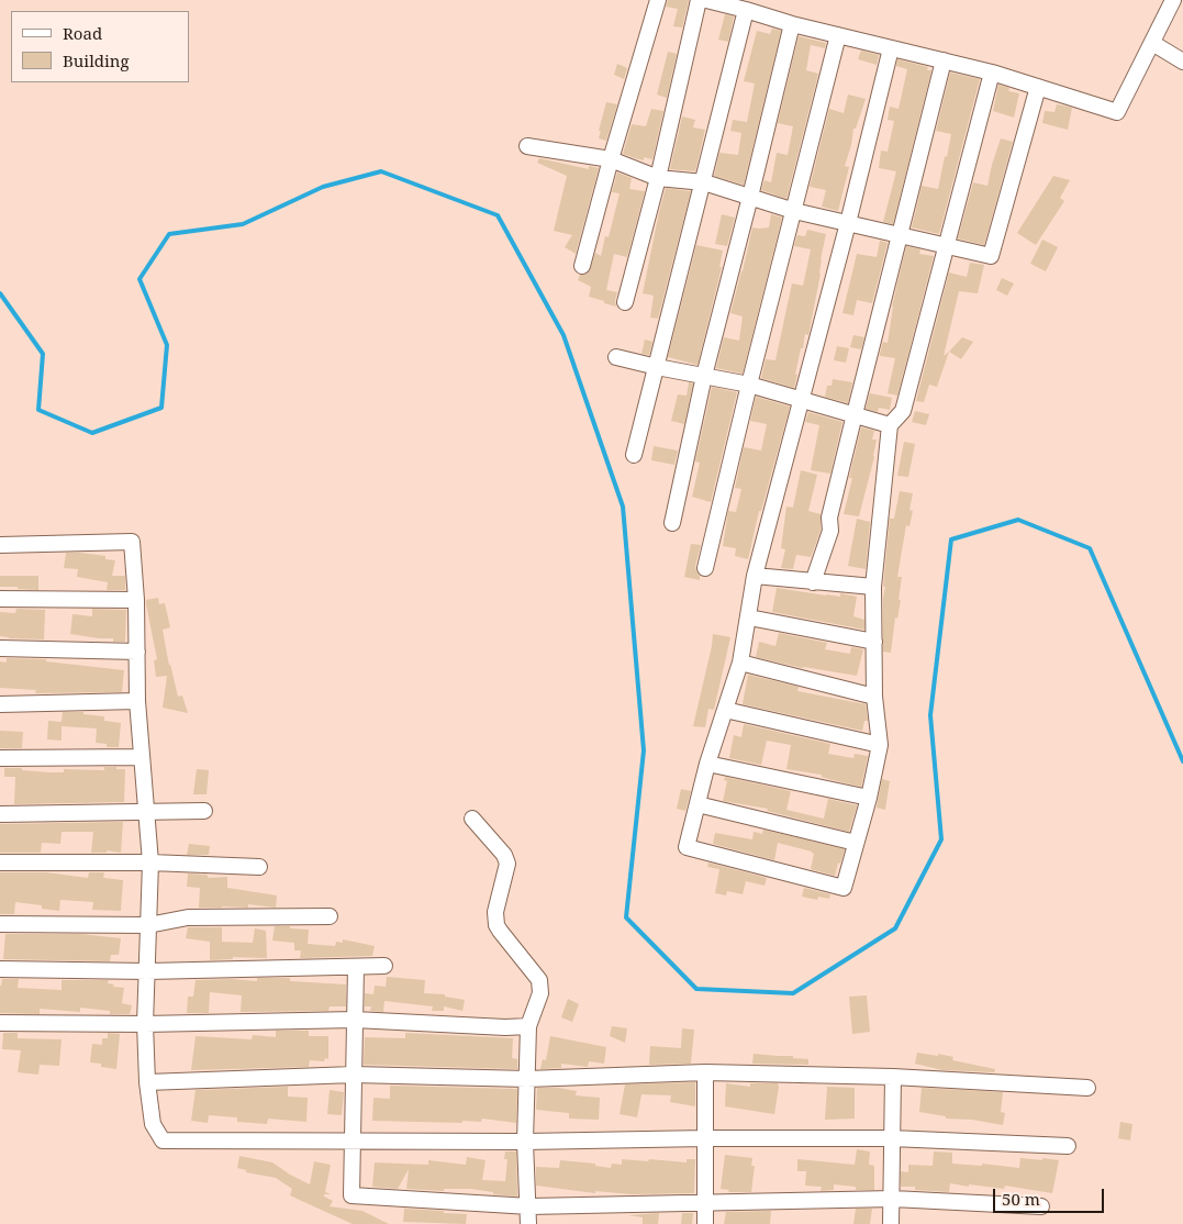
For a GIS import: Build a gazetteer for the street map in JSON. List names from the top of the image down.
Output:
{
  "legend": ["Road", "Building"],
  "scale_bar": "50 m"
}
